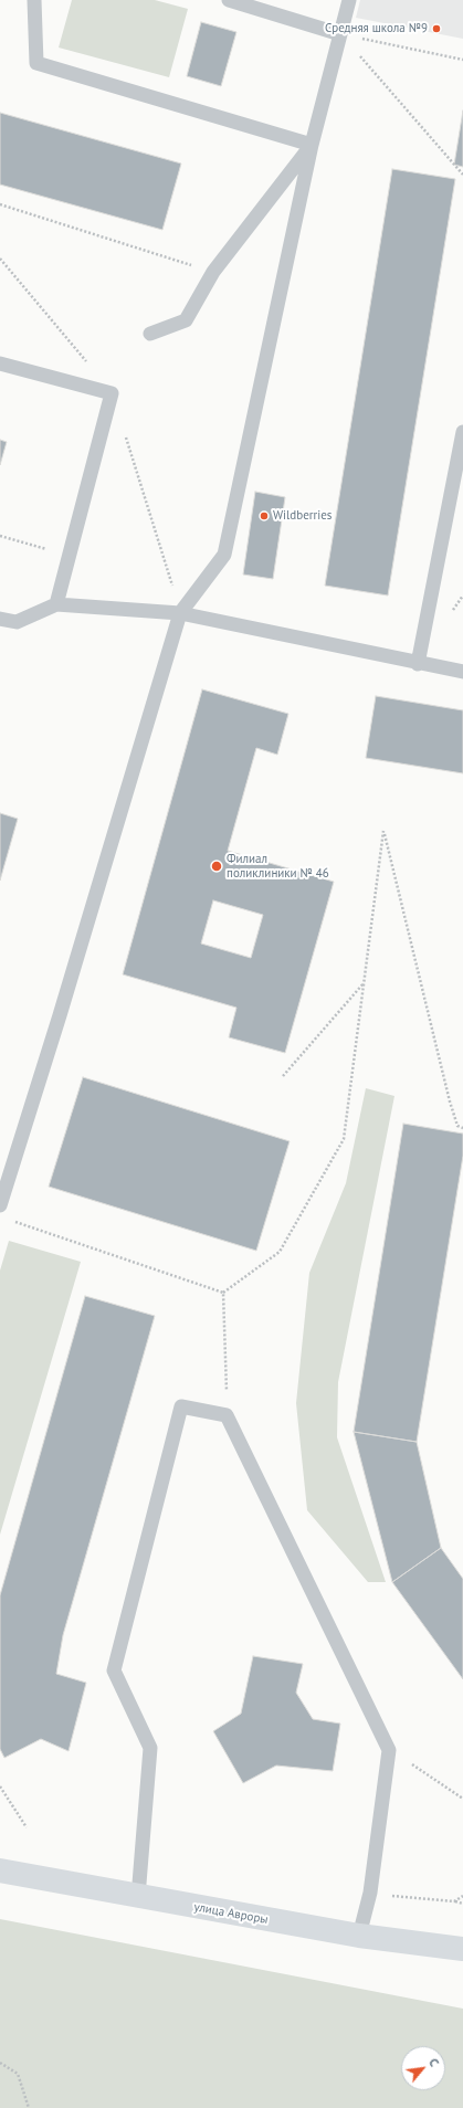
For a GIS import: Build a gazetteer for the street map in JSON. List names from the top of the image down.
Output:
{
  "streets": {
    "street": ["улица Авроры"]
  },
  "places": ["Средняя школа №9", "Wildberries", "Филиал поликлиники № 46"],
  "north": "top right"
}
